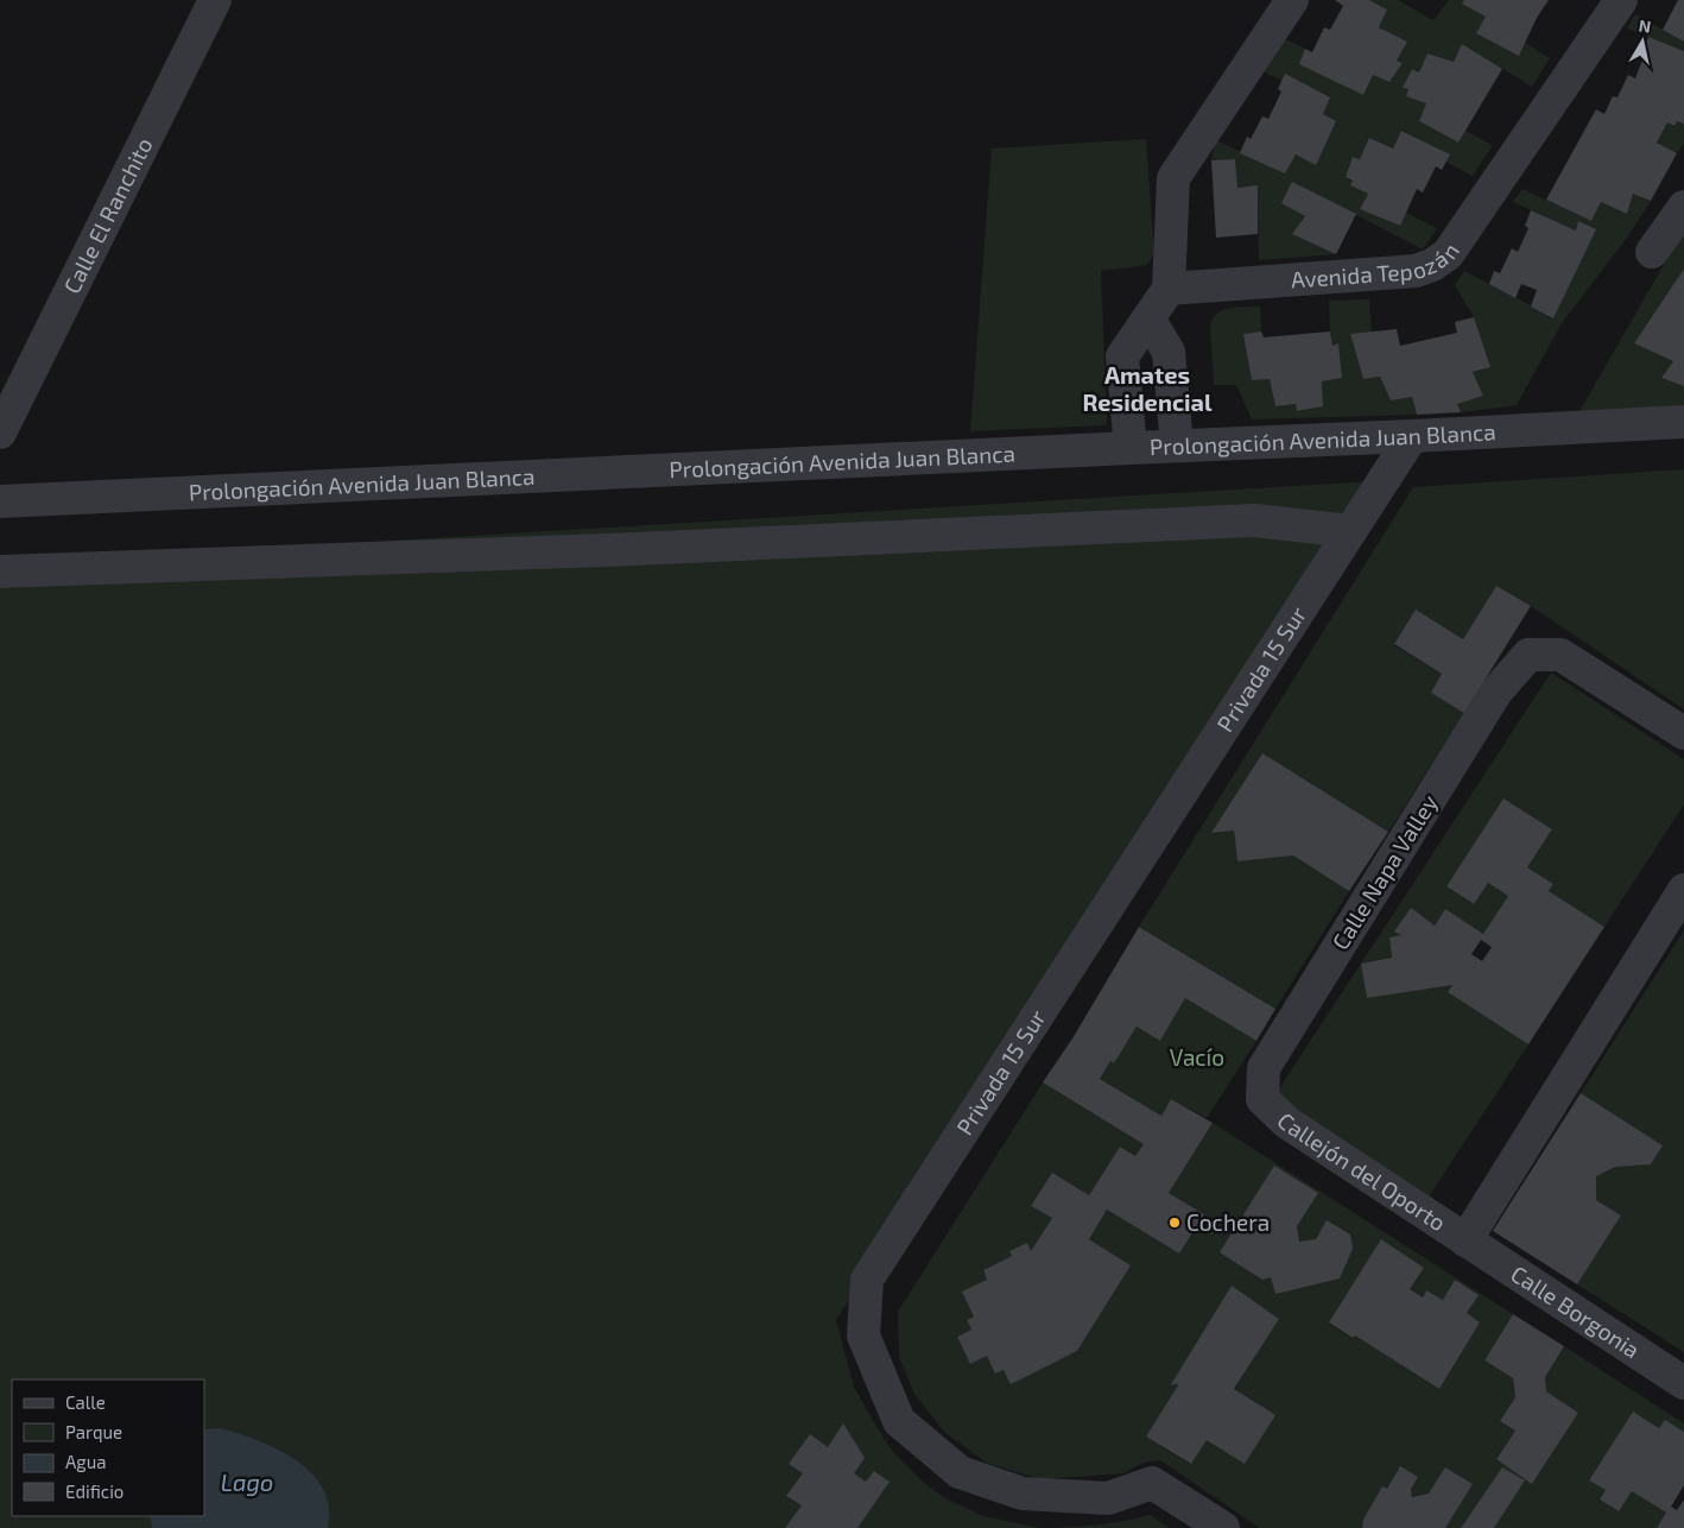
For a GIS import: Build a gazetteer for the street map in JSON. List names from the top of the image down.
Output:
{
  "streets": {
    "street": [
      "Calle El Ranchito",
      "Avenida Tepozán",
      "Prolongación Avenida Juan Blanca",
      "Privada 15 Sur",
      "Calle Napa Valley",
      "Callejón del Oporto",
      "Calle Borgonia"
    ]
  },
  "crossings": [
    ["Prolongación Avenida Juan Blanca", "Privada 15 Sur"],
    ["Calle Napa Valley", "Callejón del Oporto"],
    ["Callejón del Oporto", "Calle Borgonia"]
  ],
  "districts": ["Amates Residencial"],
  "water": ["Lago"],
  "parks": ["Vacío"],
  "places": ["Cochera"],
  "legend": [
    "Calle",
    "Parque",
    "Agua",
    "Edificio"
  ],
  "north": "top"
}
